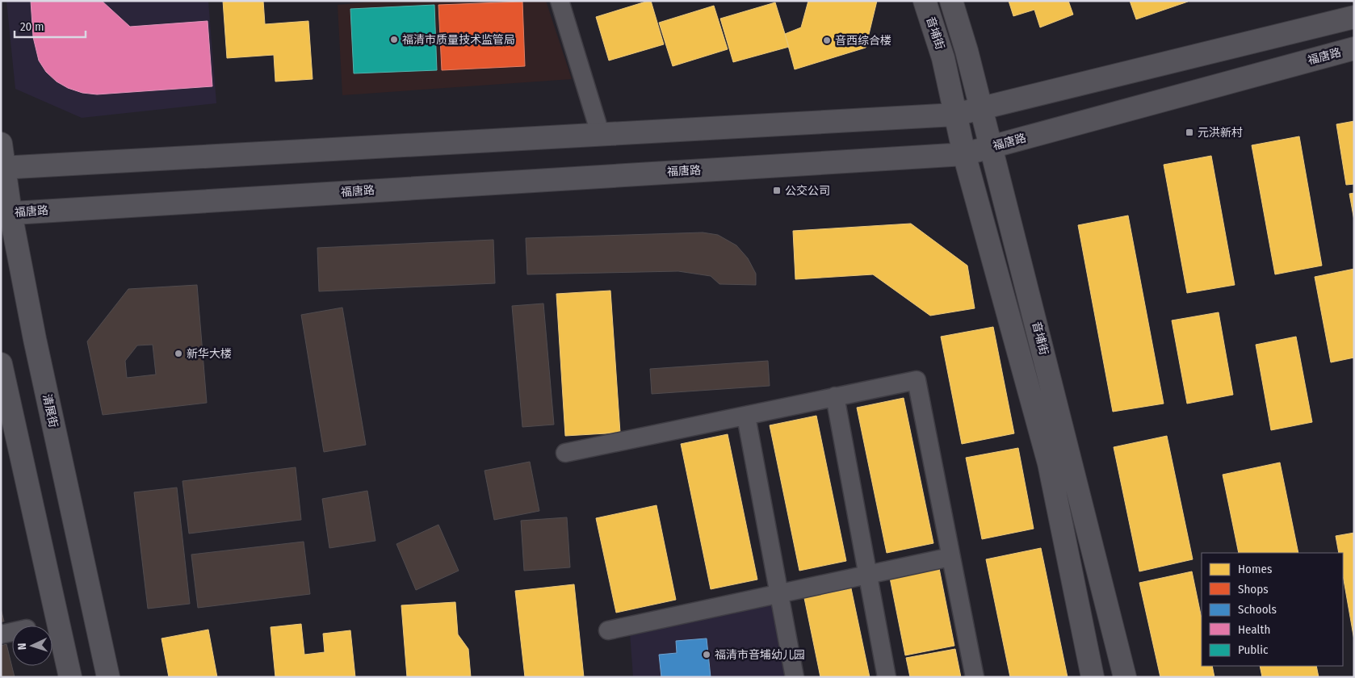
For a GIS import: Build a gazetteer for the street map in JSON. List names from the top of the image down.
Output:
{
  "streets": {
    "street": ["音埔街", "福唐路", "清展街"]
  },
  "crossings": [
    ["音埔街", "福唐路"],
    ["福唐路", "清展街"]
  ],
  "places": {
    "other": [
      "福清市质量技术监管局",
      "音西综合楼",
      "新华大楼",
      "福清市音埔幼儿园"
    ],
    "transit": ["元洪新村", "公交公司"]
  },
  "legend": [
    "Homes",
    "Shops",
    "Schools",
    "Health",
    "Public"
  ],
  "scale_bar": "20 m",
  "north": "left"
}
